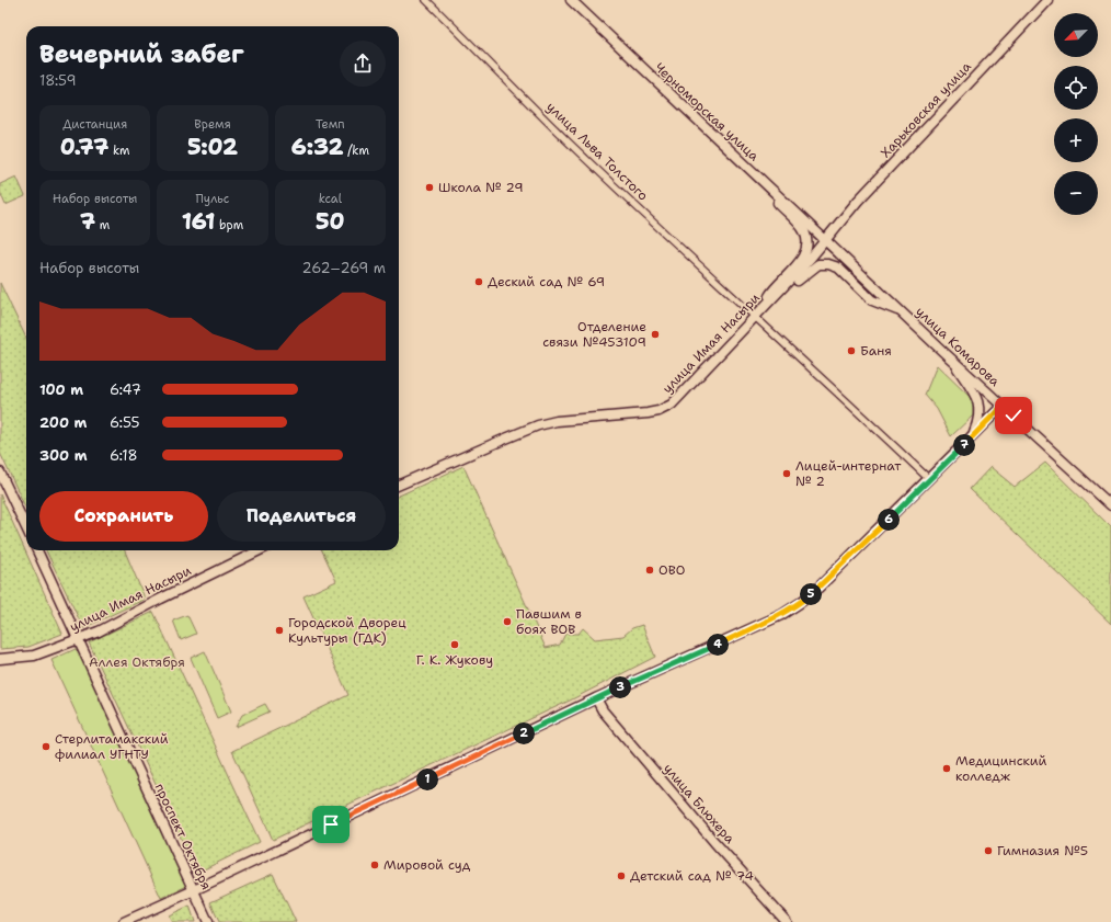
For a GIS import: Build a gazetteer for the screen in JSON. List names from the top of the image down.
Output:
{
  "streets": {
    "street": [
      "Харьковская улица",
      "Черноморская улица",
      "улица Льва Толстого",
      "улица Имая Насыри",
      "улица Комарова",
      "улица Блюхера",
      "проспект Октября"
    ]
  },
  "crossings": [
    ["Харьковская улица", "Черноморская улица"],
    ["Харьковская улица", "улица Имая Насыри"],
    ["Харьковская улица", "улица Комарова"],
    ["Черноморская улица", "улица Имая Насыри"],
    ["Черноморская улица", "улица Комарова"],
    ["улица Льва Толстого", "улица Имая Насыри"],
    ["улица Имая Насыри", "улица Комарова"],
    ["улица Имая Насыри", "проспект Октября"]
  ],
  "parks": ["Аллея Октября"],
  "places": [
    "Школа № 29",
    "Деский сад № 69",
    "Отделение связи №453109",
    "Баня",
    "Лицей-интернат № 2",
    "ОВО",
    "Павшим в боях ВОВ",
    "Городской Дворец Культуры (ГДК)",
    "Г. К. Жукову",
    "Стерлитамакский филиал УГНТУ",
    "Медицинский колледж",
    "Гимназия №5",
    "Мировой суд",
    "Детский сад № 74"
  ],
  "north": "bottom left",
  "page": {
    "map_buttons": ["+", "−"],
    "heading": ["Вечерний забег", "18:59"],
    "stats": [
      ["Дистанция", "0.77 km"],
      ["Время", "5:02"],
      ["Темп", "6:32 /km"],
      ["Набор высоты", "7 m"],
      ["Пульс", "161 bpm"],
      ["kcal", "50"]
    ],
    "chart": ["Набор высоты", "262–269 m"],
    "list": [
      {
        "name": "100 m",
        "note": "6:47"
      },
      {
        "name": "200 m",
        "note": "6:55"
      },
      {
        "name": "300 m",
        "note": "6:18"
      }
    ],
    "pins": [
      "7",
      "6",
      "5",
      "4",
      "3",
      "2",
      "1"
    ],
    "buttons": ["Сохранить", "Поделиться"]
  }
}
